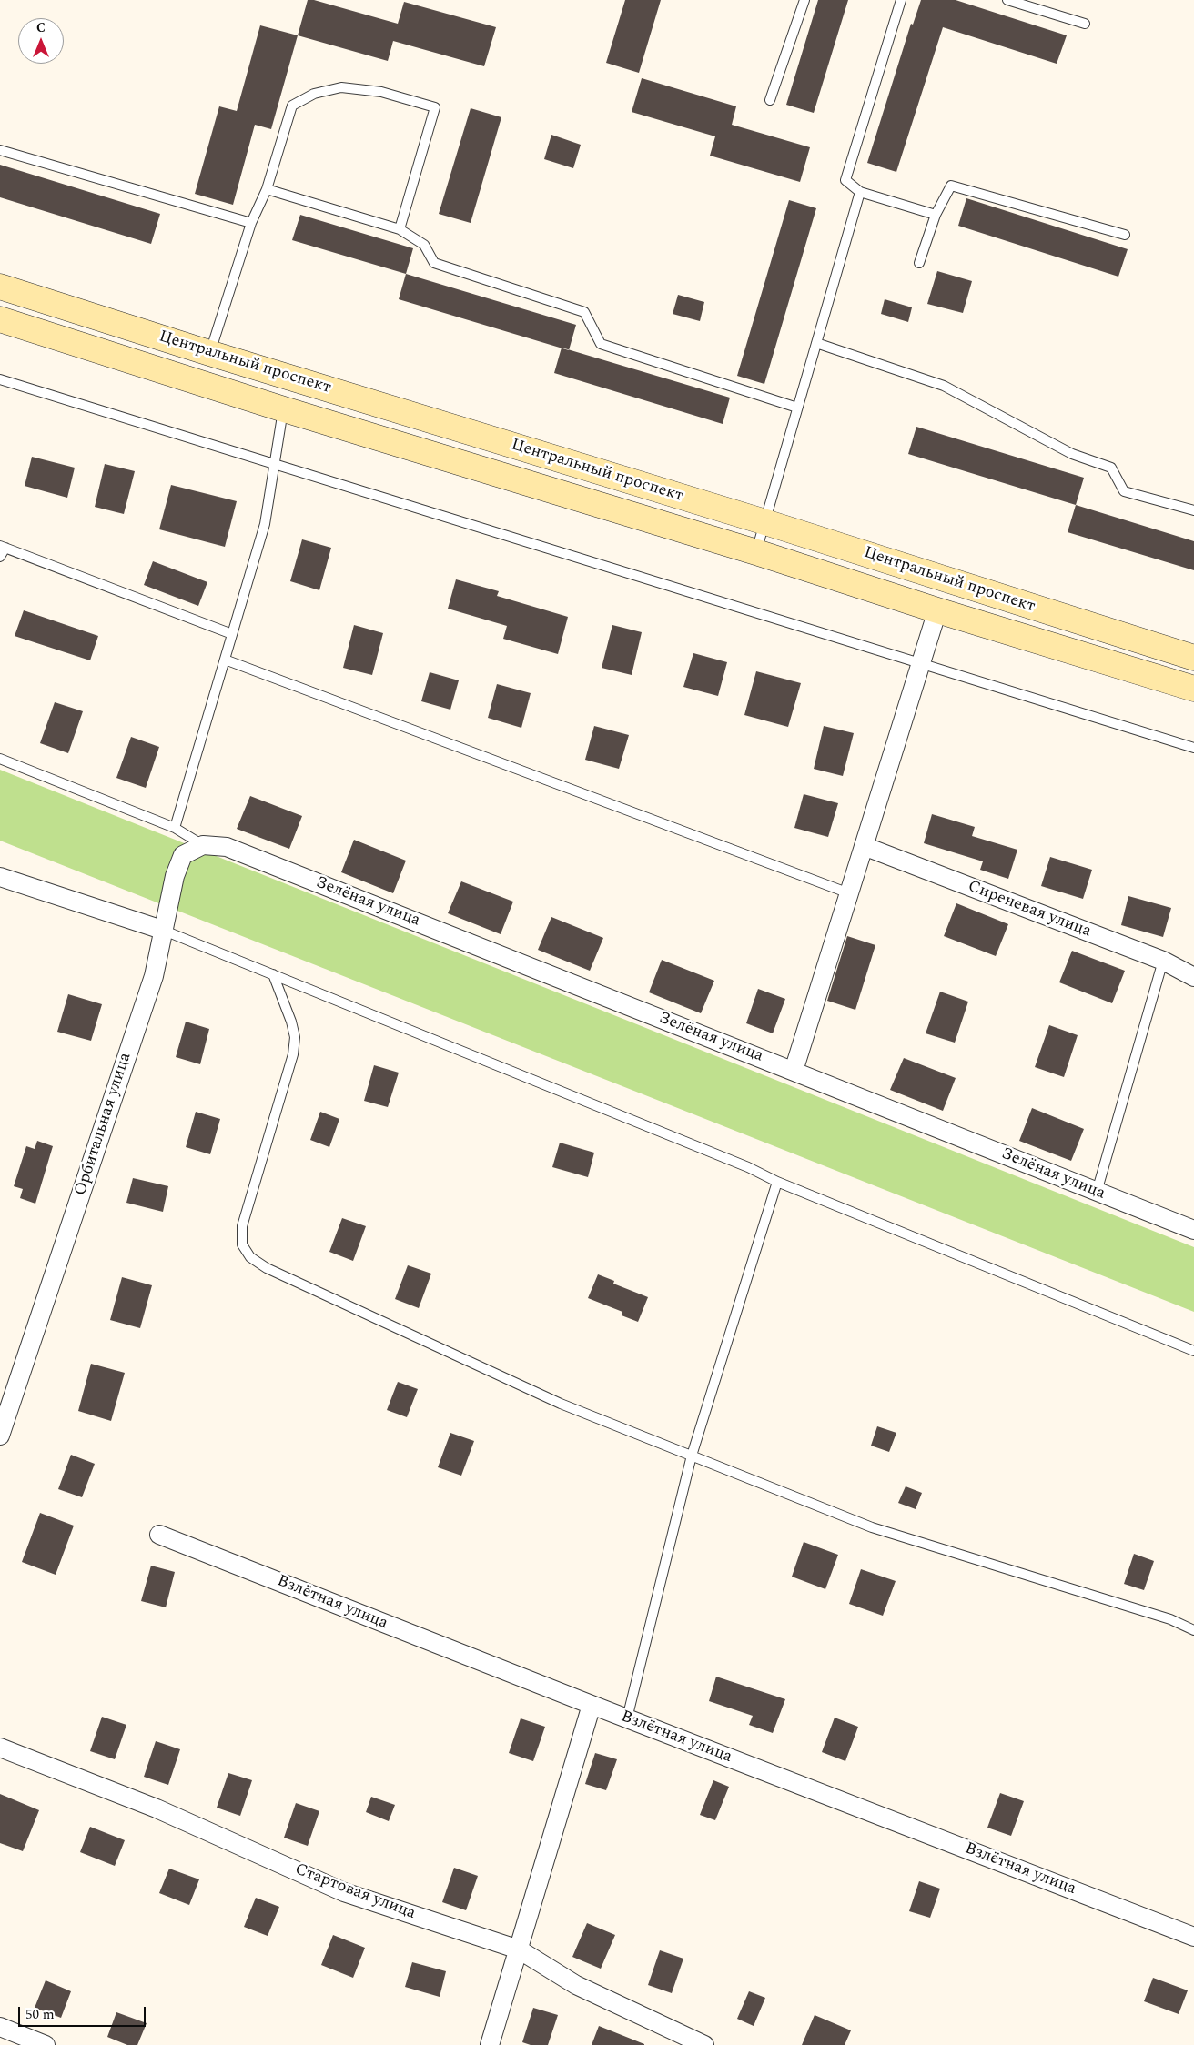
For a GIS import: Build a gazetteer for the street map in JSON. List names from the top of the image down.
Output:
{
  "streets": {
    "street": [
      "Центральный проспект",
      "Зелёная улица",
      "Сиреневая улица",
      "Орбитальная улица",
      "Взлётная улица",
      "Стартовая улица"
    ]
  },
  "crossings": [
    ["Зелёная улица", "Орбитальная улица"]
  ],
  "scale_bar": "50 m",
  "north": "top"
}
